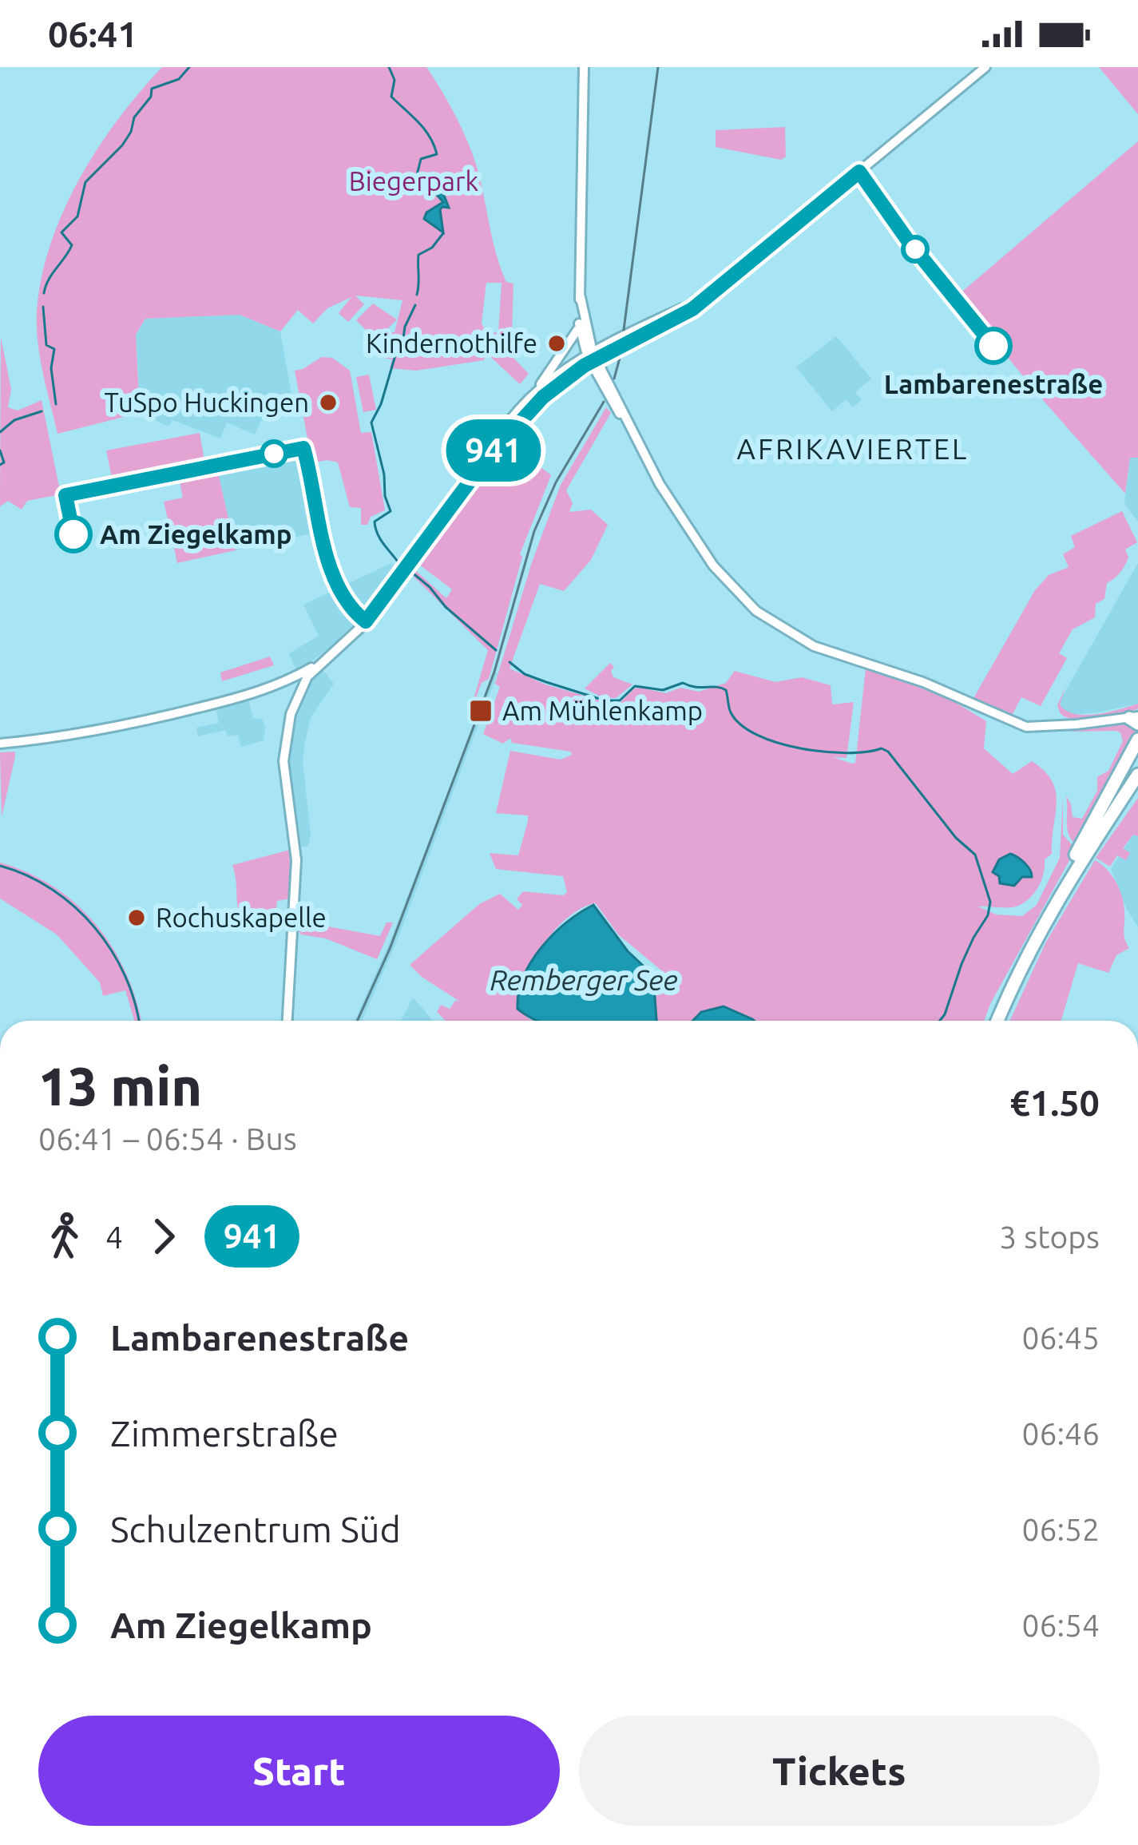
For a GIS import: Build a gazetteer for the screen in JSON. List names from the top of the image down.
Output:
{
  "districts": ["AFRIKAVIERTEL"],
  "water": ["Remberger See"],
  "parks": ["Biegerpark"],
  "places": {
    "other": [
      "Kindernothilfe",
      "Lambarenestraße",
      "TuSpo Huckingen",
      "Am Ziegelkamp",
      "Rochuskapelle"
    ],
    "transit": ["Am Mühlenkamp"]
  },
  "lines": ["bus line 941"],
  "page": {
    "status": "06:41",
    "on_map": "941",
    "heading": ["13 min", "06:41 – 06:54 · Bus", "€1.50"],
    "legs": ["4", "941", "3 stops"],
    "list": [
      {
        "name": "Lambarenestraße",
        "value": "06:45"
      },
      {
        "name": "Zimmerstraße",
        "value": "06:46"
      },
      {
        "name": "Schulzentrum Süd",
        "value": "06:52"
      },
      {
        "name": "Am Ziegelkamp",
        "value": "06:54"
      }
    ],
    "buttons": ["Start", "Tickets"]
  }
}
